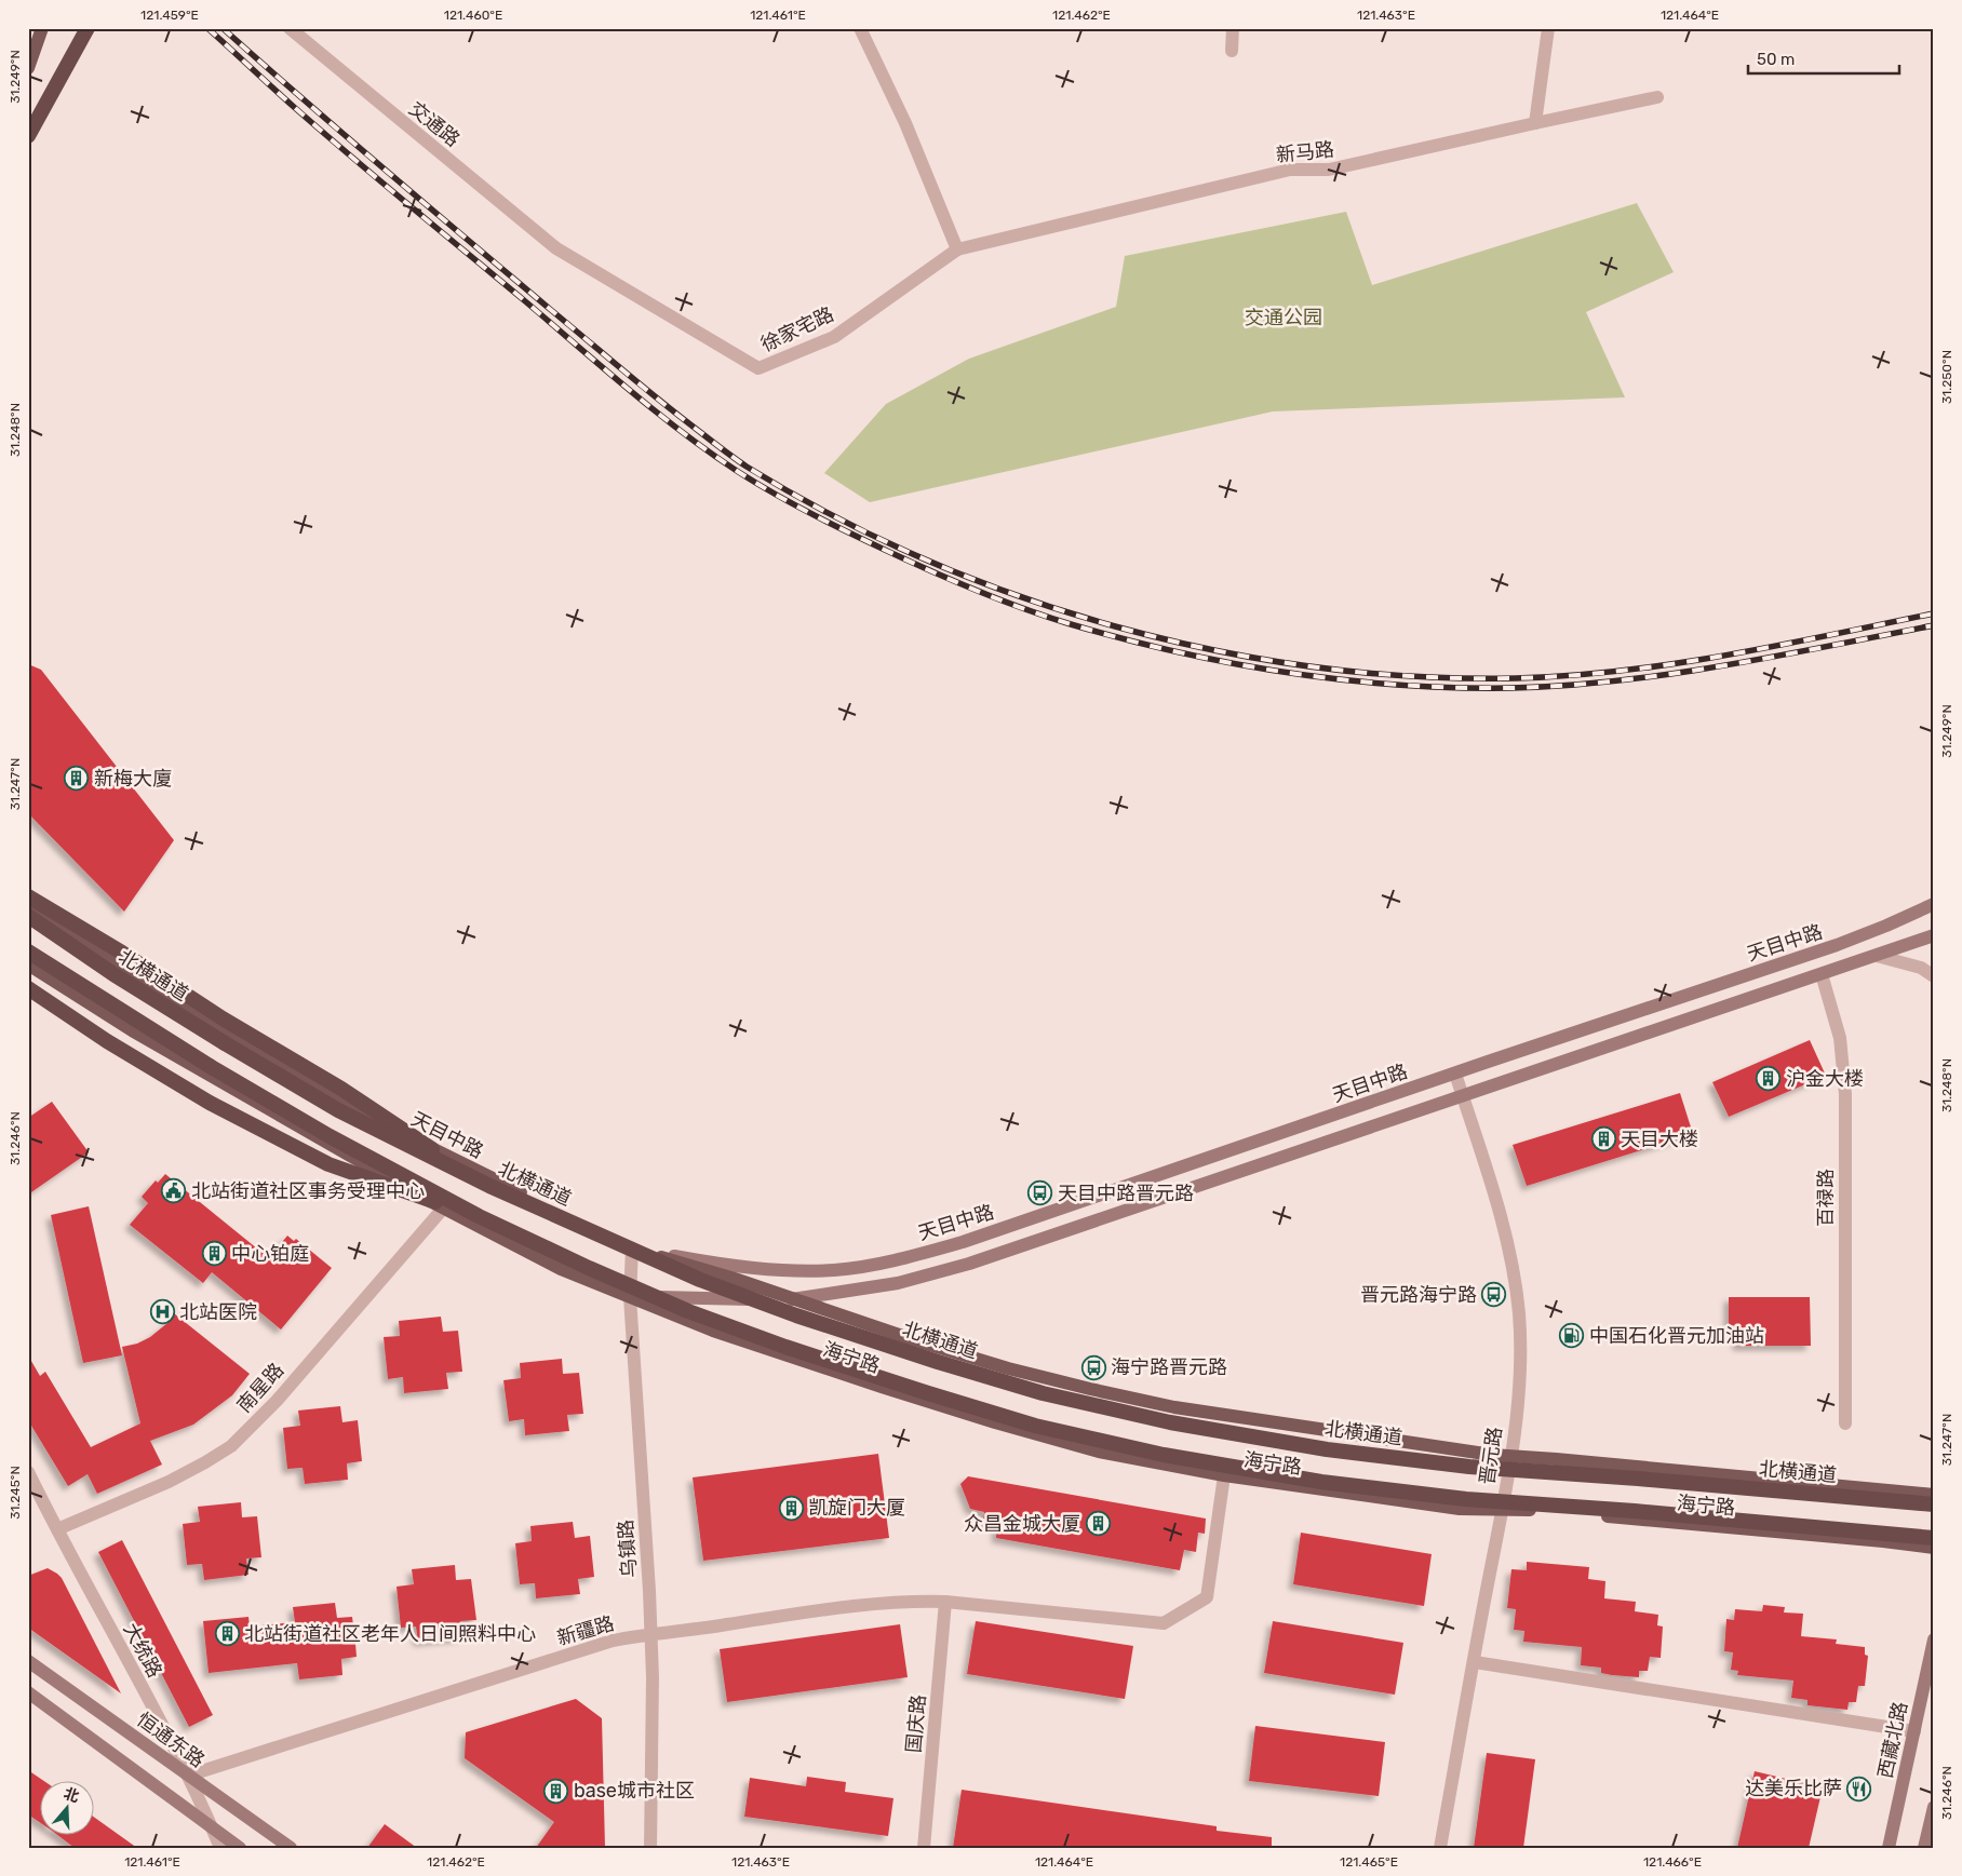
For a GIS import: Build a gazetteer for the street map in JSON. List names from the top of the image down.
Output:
{
  "streets": {
    "highway": ["北横通道"],
    "main road": [
      "天目中路",
      "海宁路",
      "恒通东路",
      "西藏北路"
    ],
    "street": [
      "交通路",
      "新马路",
      "徐家宅路",
      "百禄路",
      "南星路",
      "晋元路",
      "乌镇路",
      "新疆路",
      "大统路",
      "国庆路"
    ]
  },
  "crossings": [
    ["交通路", "徐家宅路"],
    ["新马路", "徐家宅路"],
    ["天目中路", "海宁路"],
    ["天目中路", "晋元路"],
    ["天目中路", "乌镇路"],
    ["海宁路", "晋元路"],
    ["海宁路", "乌镇路"],
    ["海宁路", "新疆路"],
    ["南星路", "大统路"],
    ["乌镇路", "新疆路"],
    ["新疆路", "大统路"],
    ["新疆路", "国庆路"],
    ["新疆路", "恒通东路"],
    ["大统路", "恒通东路"]
  ],
  "parks": ["交通公园"],
  "places": {
    "building": [
      "新梅大廈",
      "沪金大楼",
      "天目大楼",
      "中心铂庭",
      "凯旋门大厦",
      "众昌金城大厦",
      "北站街道社区老年人日间照料中心",
      "base城市社区"
    ],
    "public building": ["北站街道社区事务受理中心"],
    "bus stop": ["天目中路晋元路", "晋元路海宁路", "海宁路晋元路"],
    "hospital": ["北站医院"],
    "fuel station": ["中国石化晋元加油站"],
    "restaurant": ["达美乐比萨"]
  },
  "scale_bar": "50 m",
  "north": "top",
  "coordinates": [
    "121.459°E",
    "121.460°E",
    "121.461°E",
    "121.462°E",
    "121.463°E",
    "121.464°E",
    "31.249°N",
    "31.250°N",
    "31.248°N",
    "31.247°N",
    "31.246°N",
    "31.245°N",
    "121.465°E",
    "121.466°E"
  ]
}
